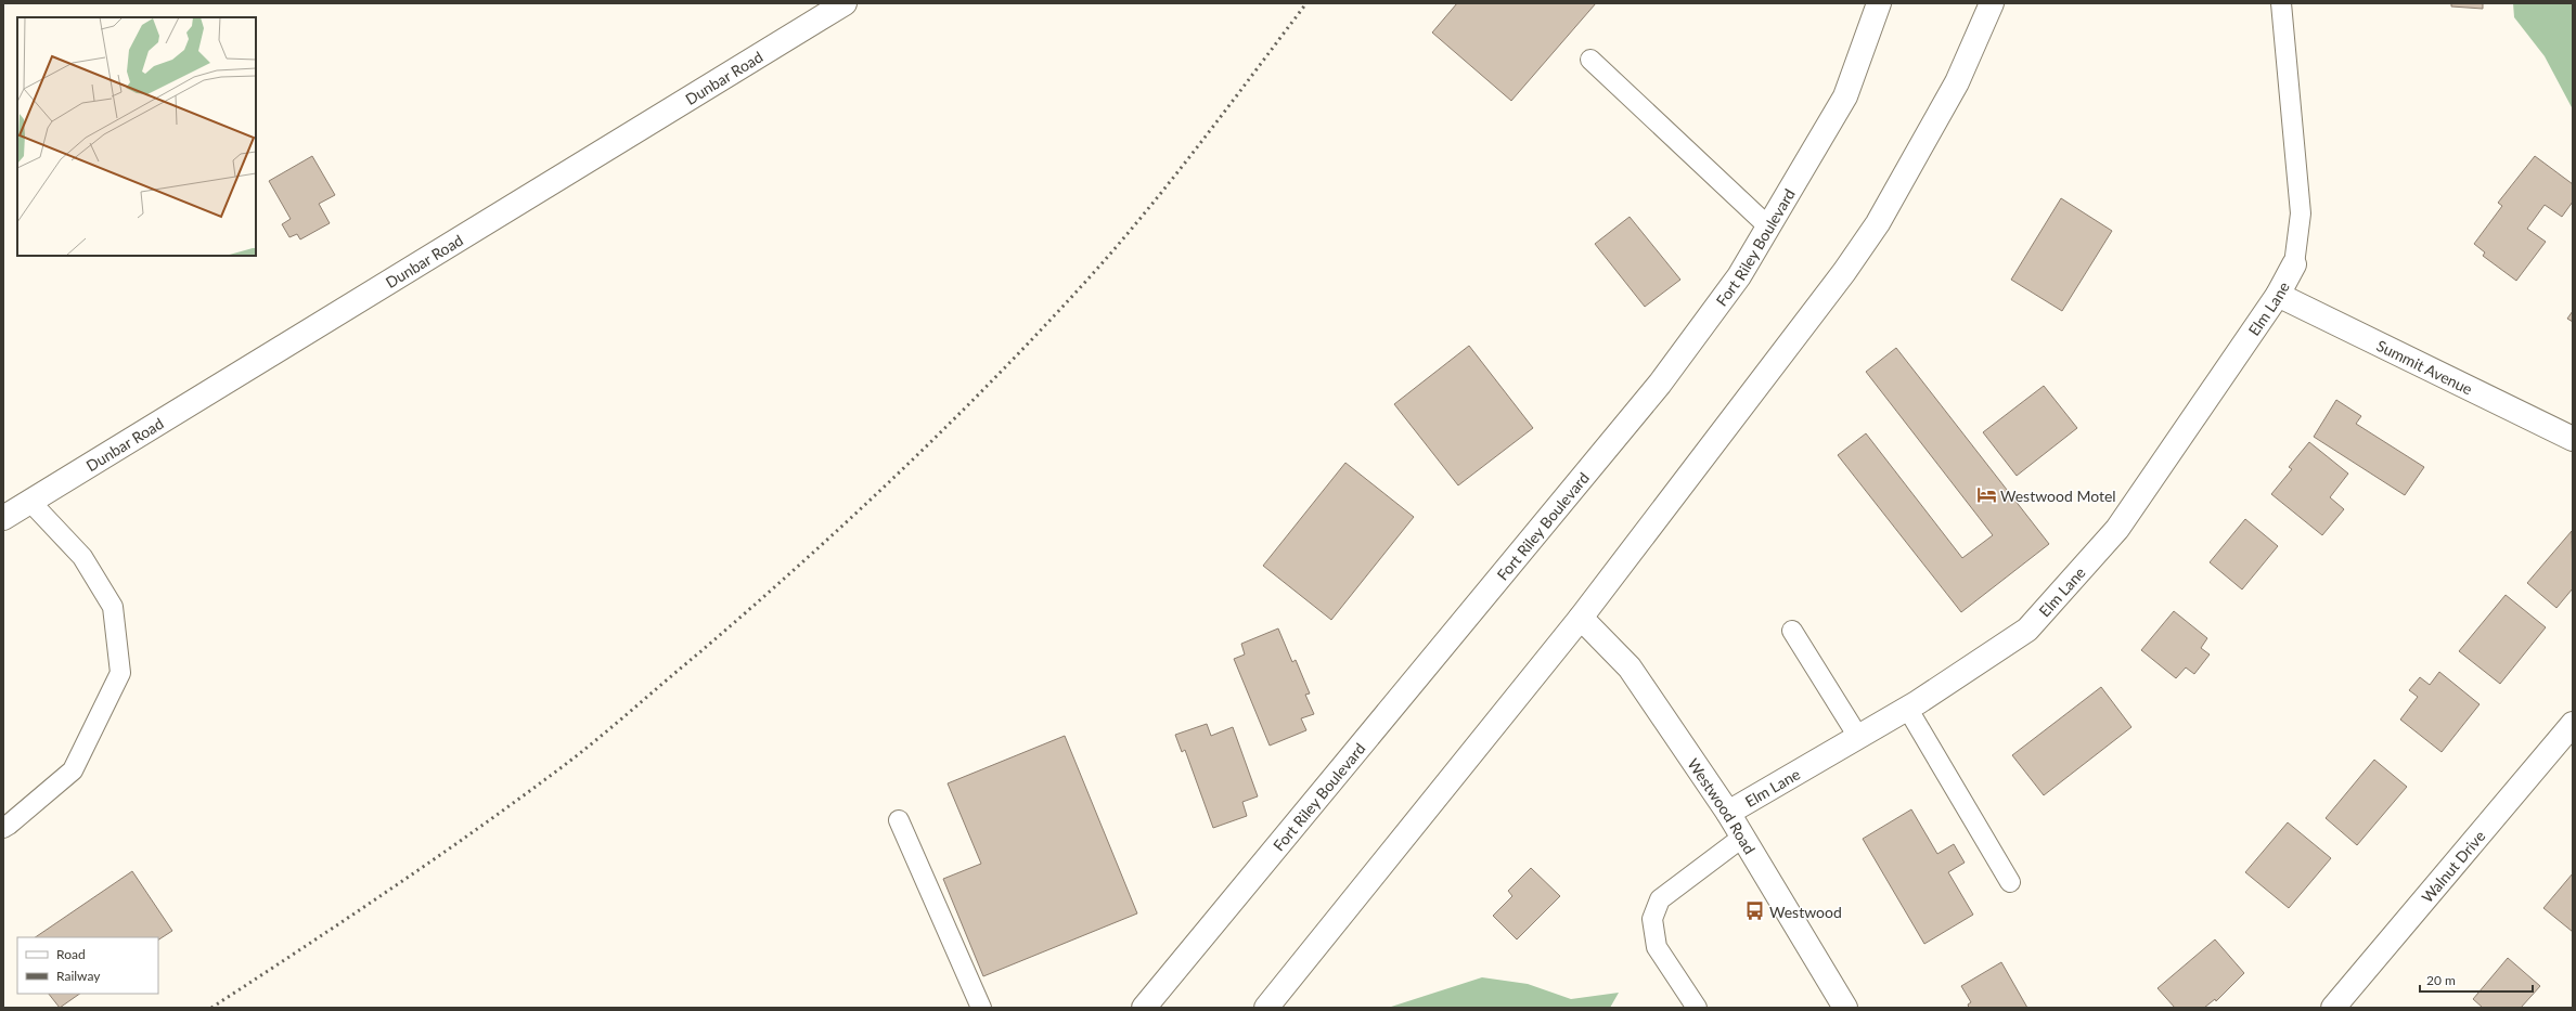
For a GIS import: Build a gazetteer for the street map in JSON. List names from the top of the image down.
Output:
{
  "streets": {
    "main road": [
      "Dunbar Road",
      "Fort Riley Boulevard",
      "Elm Lane",
      "Summit Avenue",
      "Westwood Road",
      "Walnut Drive"
    ]
  },
  "crossings": [
    ["Elm Lane", "Summit Avenue"],
    ["Elm Lane", "Westwood Road"]
  ],
  "places": {
    "hotel": ["Westwood Motel"],
    "bus stop": ["Westwood"]
  },
  "legend": ["Road", "Railway"],
  "scale_bar": "20 m"
}
